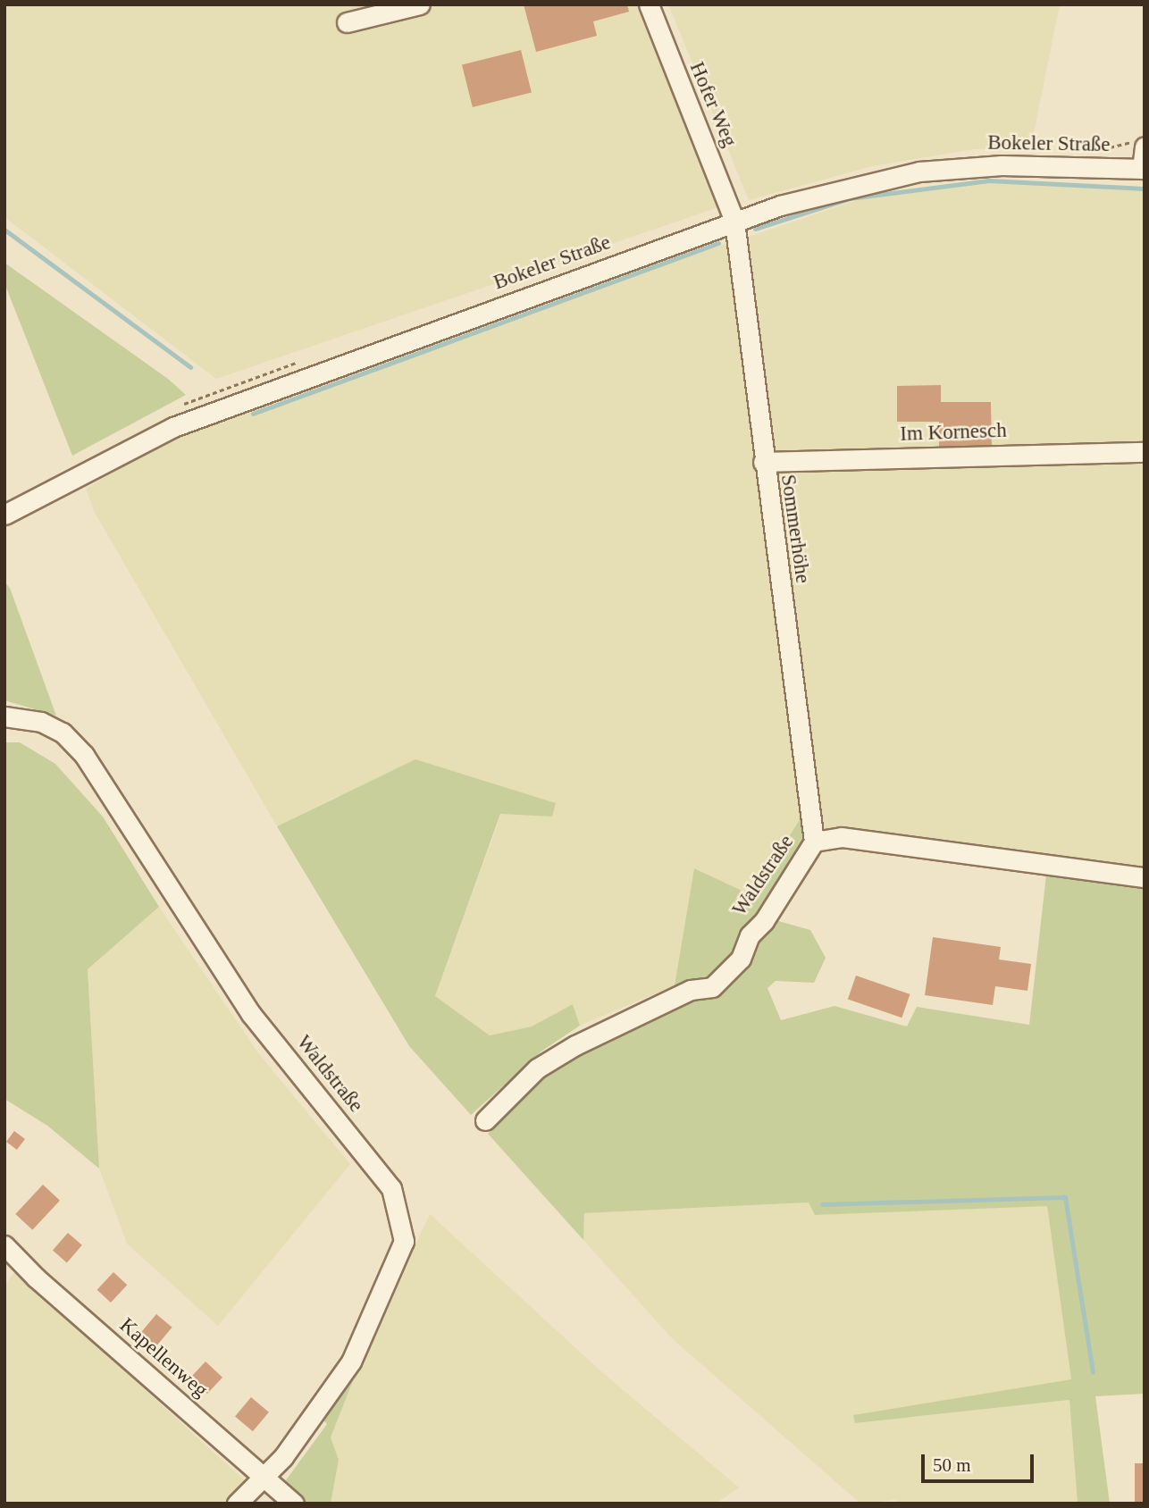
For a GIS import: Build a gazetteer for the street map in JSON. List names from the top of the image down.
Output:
{
  "streets": {
    "street": [
      "Hofer Weg",
      "Bokeler Straße",
      "Im Kornesch",
      "Sommerhöhe",
      "Waldstraße",
      "Kapellenweg"
    ]
  },
  "crossings": [
    ["Hofer Weg", "Bokeler Straße"],
    ["Hofer Weg", "Sommerhöhe"],
    ["Bokeler Straße", "Sommerhöhe"],
    ["Im Kornesch", "Sommerhöhe"],
    ["Sommerhöhe", "Waldstraße"],
    ["Waldstraße", "Kapellenweg"]
  ],
  "scale_bar": "50 m"
}
